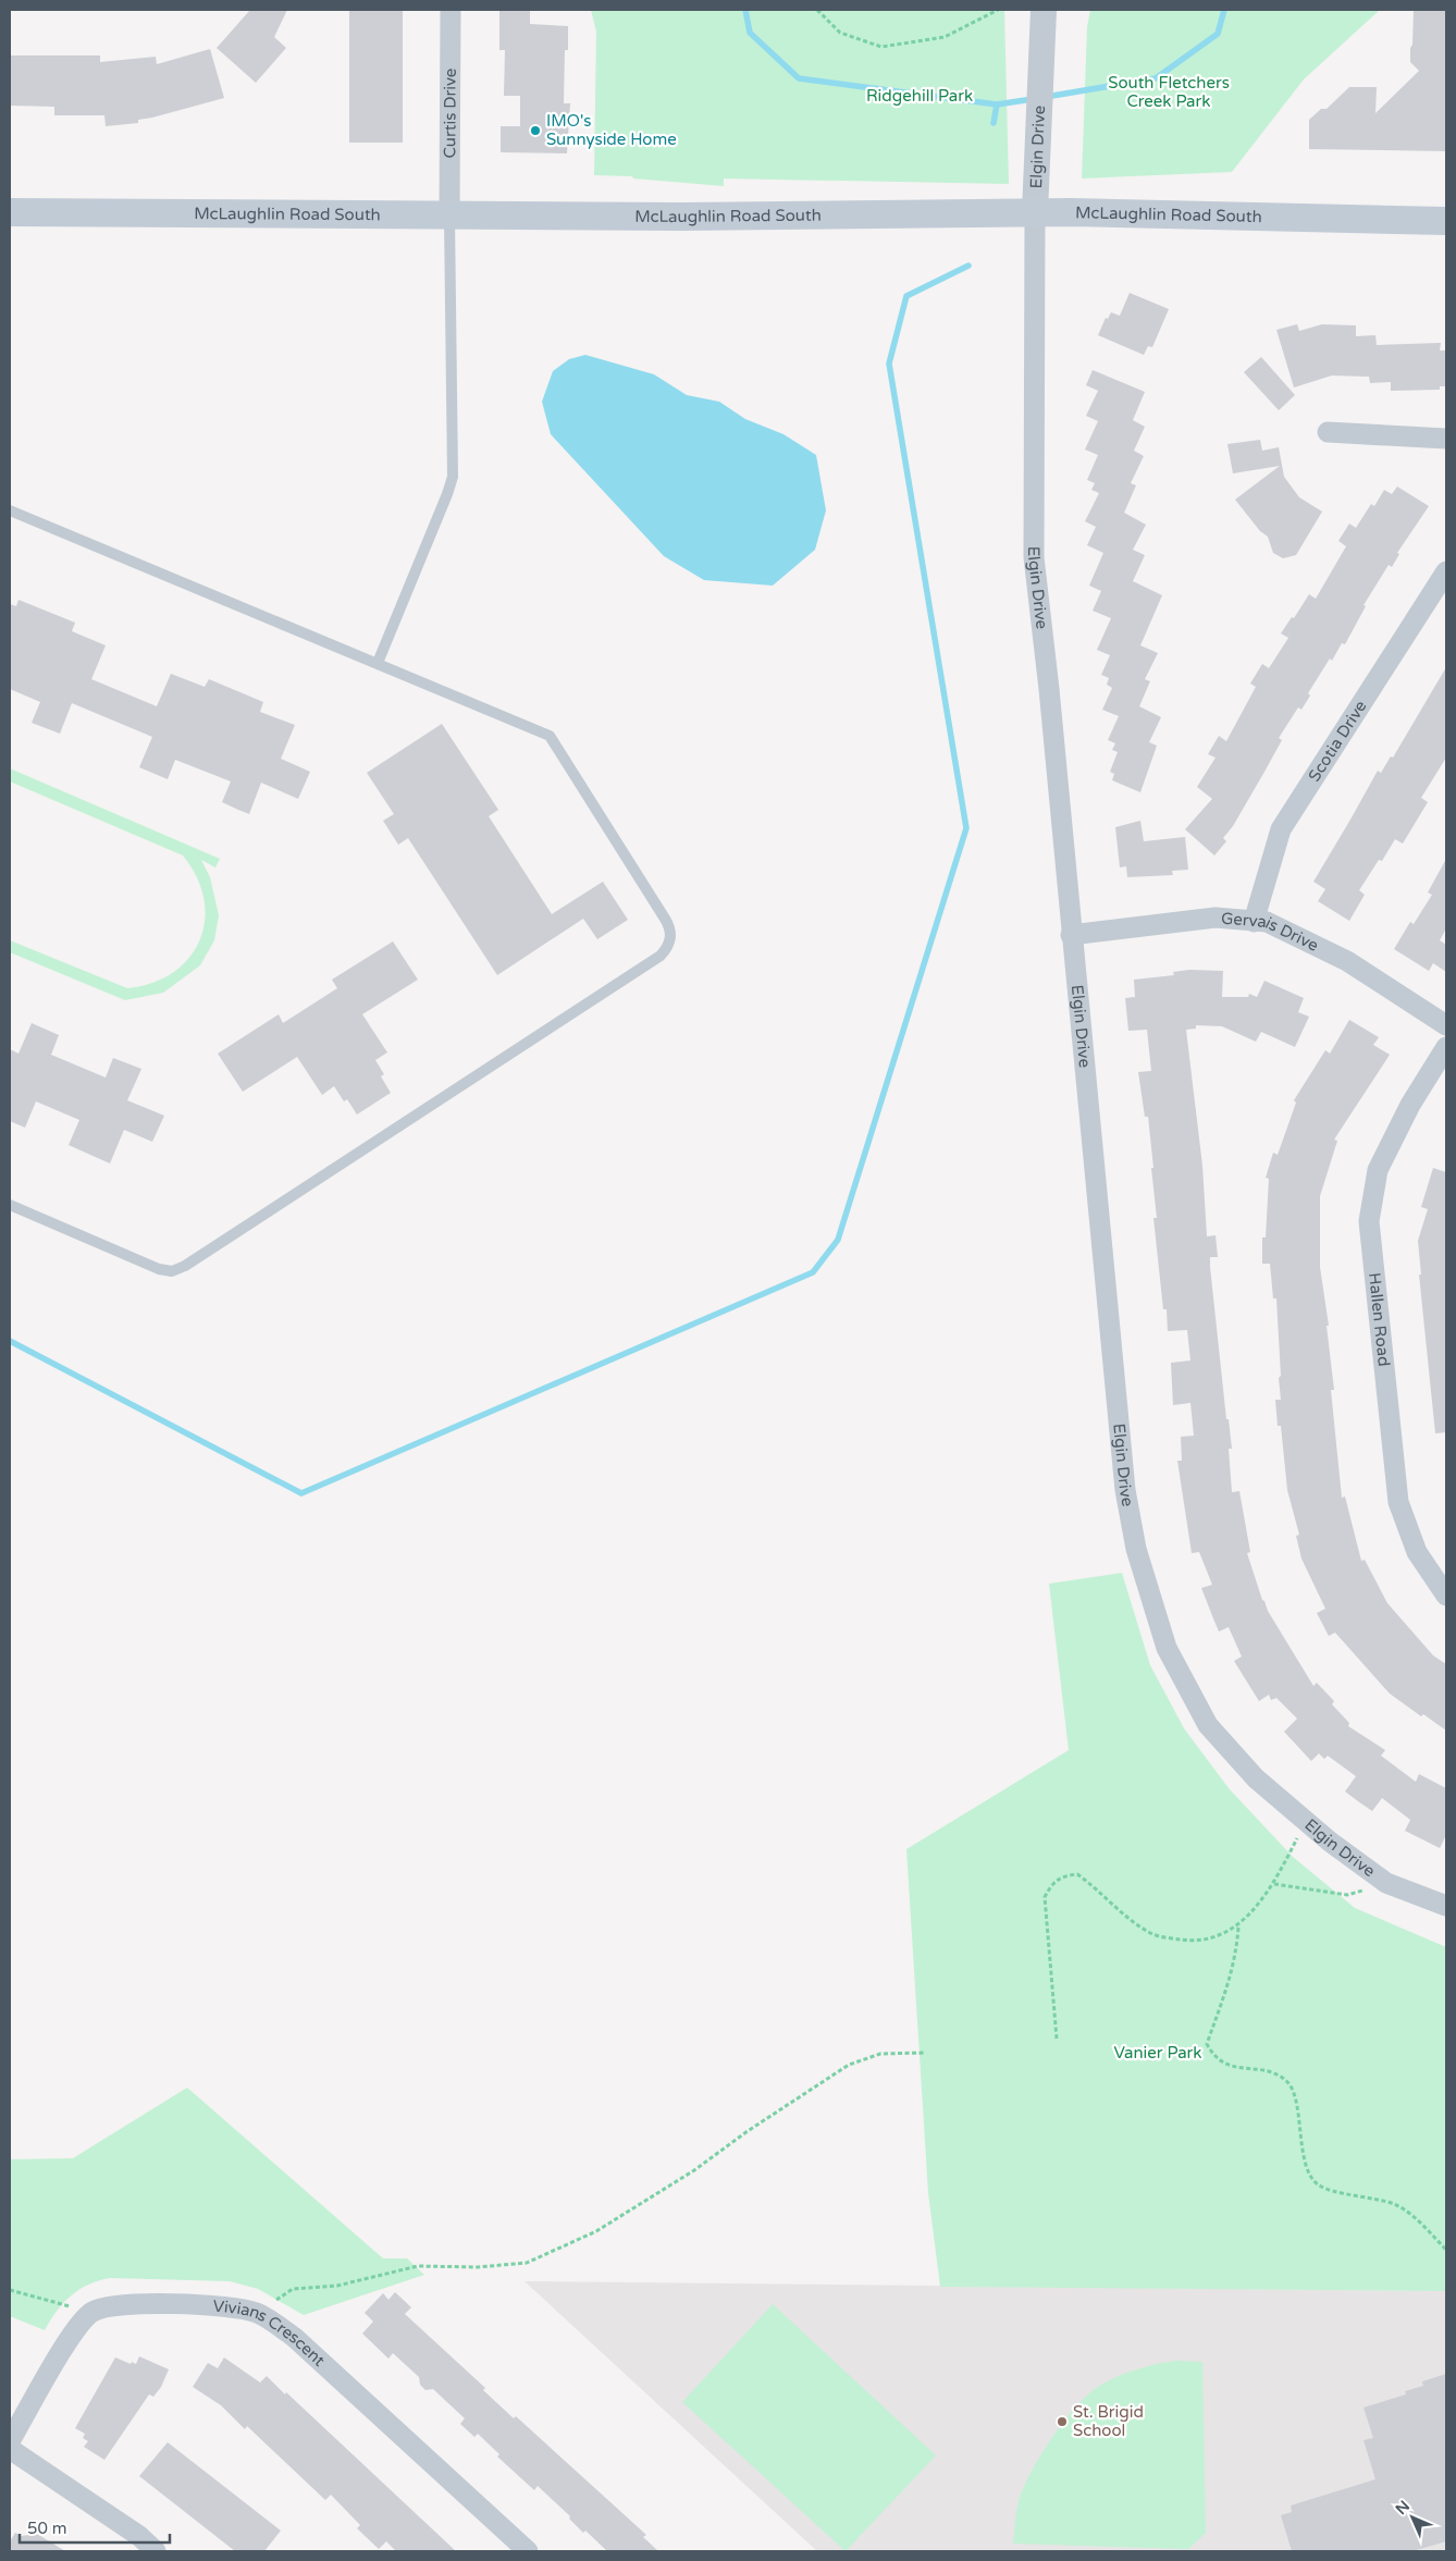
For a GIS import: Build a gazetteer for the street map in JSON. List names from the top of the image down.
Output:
{
  "streets": {
    "main road": ["McLaughlin Road South"],
    "street": [
      "Curtis Drive",
      "Elgin Drive",
      "Scotia Drive",
      "Gervais Drive",
      "Hallen Road",
      "Vivians Crescent"
    ]
  },
  "crossings": [
    ["Curtis Drive", "McLaughlin Road South"],
    ["Elgin Drive", "McLaughlin Road South"],
    ["Elgin Drive", "Gervais Drive"],
    ["Scotia Drive", "Gervais Drive"]
  ],
  "parks": ["South Fletchers Creek Park", "Ridgehill Park", "Vanier Park"],
  "places": ["IMO's Sunnyside Home", "St. Brigid School"],
  "scale_bar": "50 m",
  "north": "top left"
}
